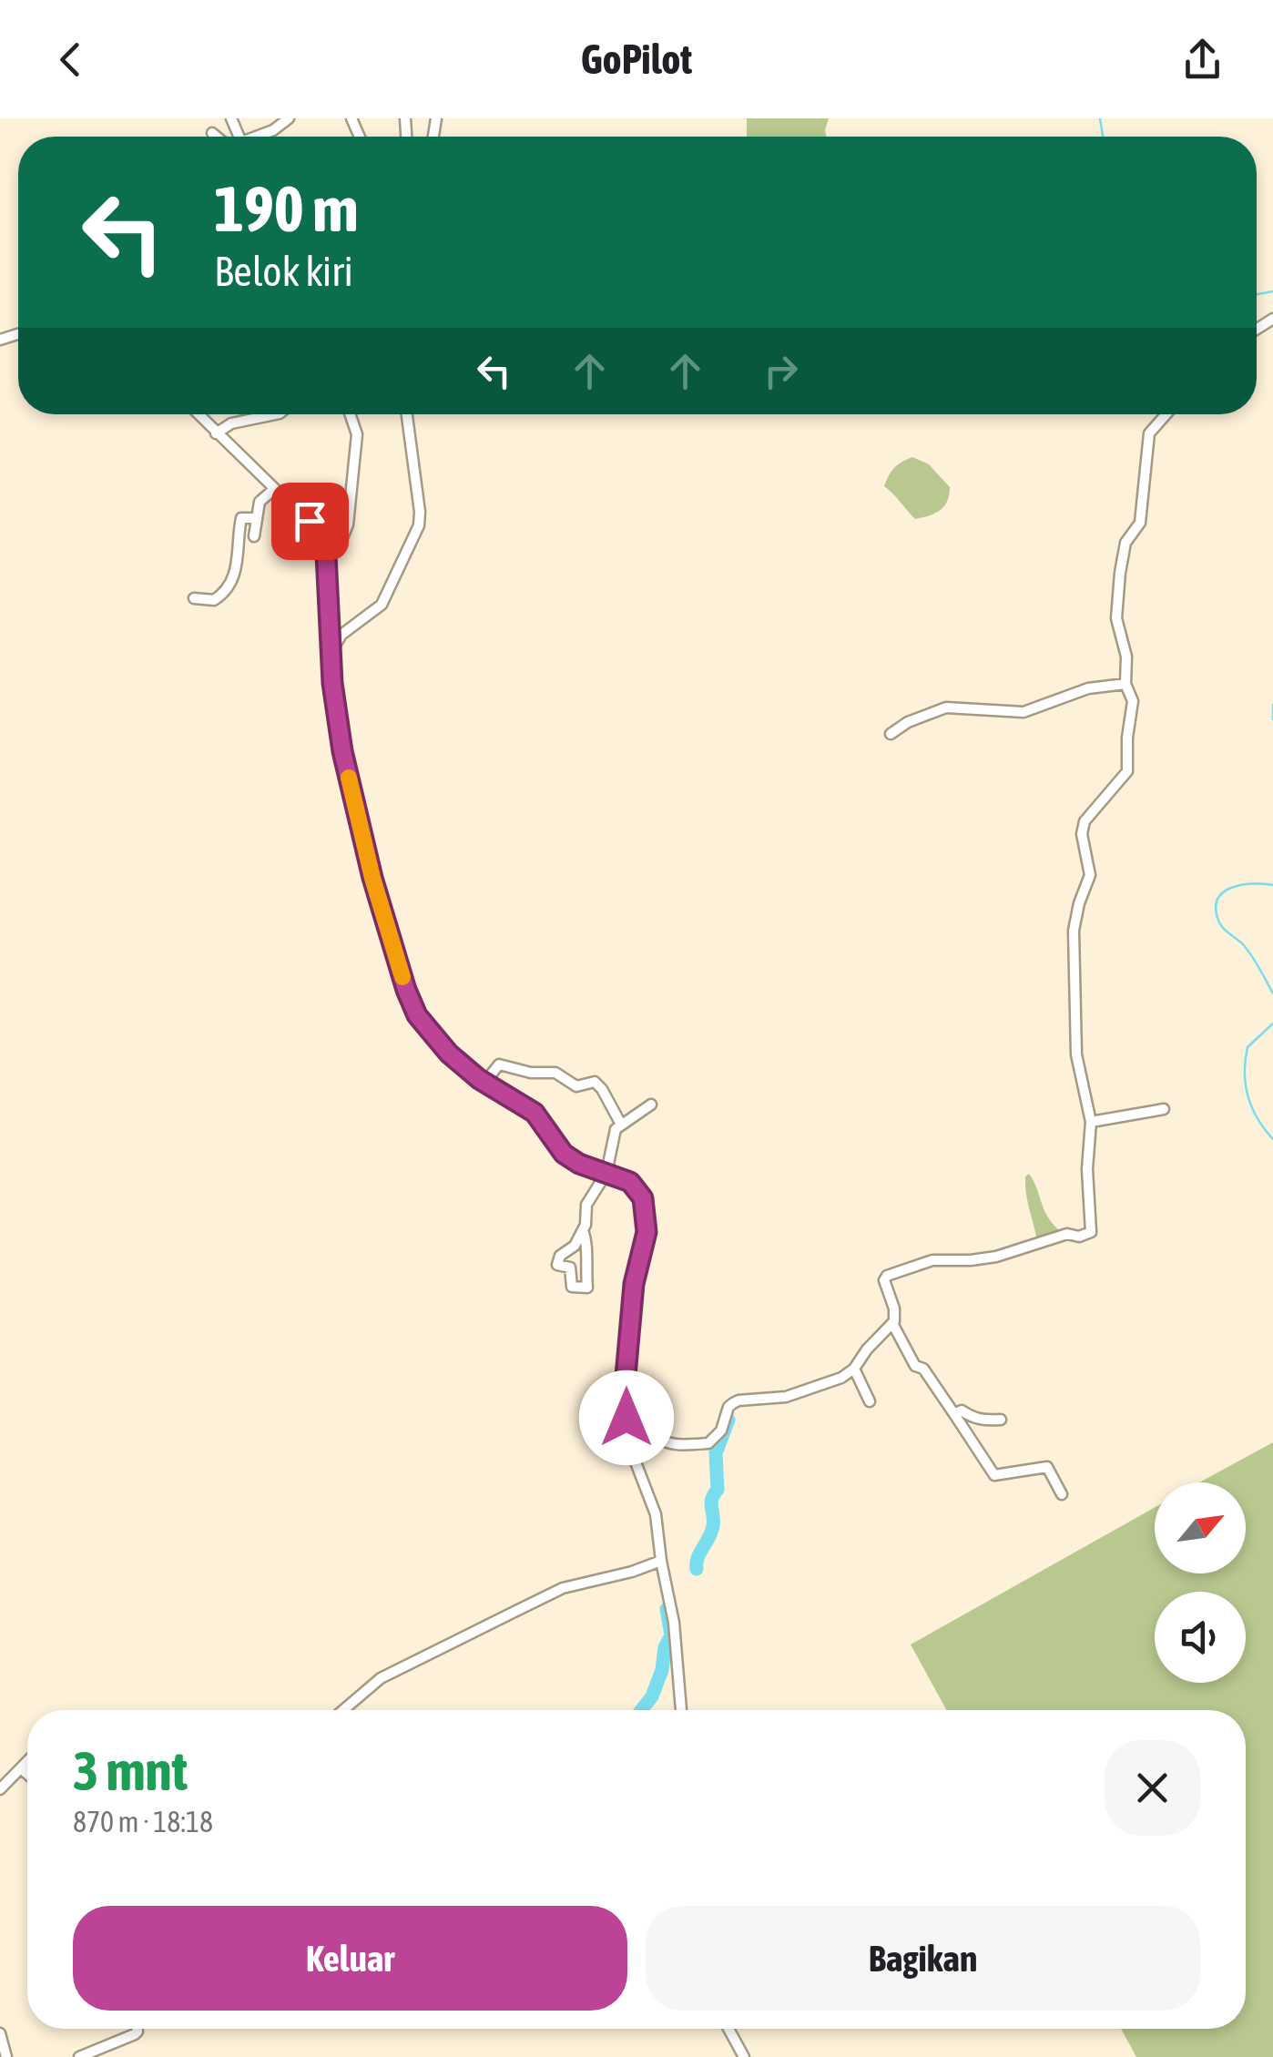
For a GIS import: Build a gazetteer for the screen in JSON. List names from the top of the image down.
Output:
{
  "north": "top right",
  "page": {
    "header": "GoPilot",
    "turn": ["190 m", "Belok kiri"],
    "heading": ["3 mnt", "870 m · 18:18"],
    "buttons": ["Keluar", "Bagikan"]
  }
}
